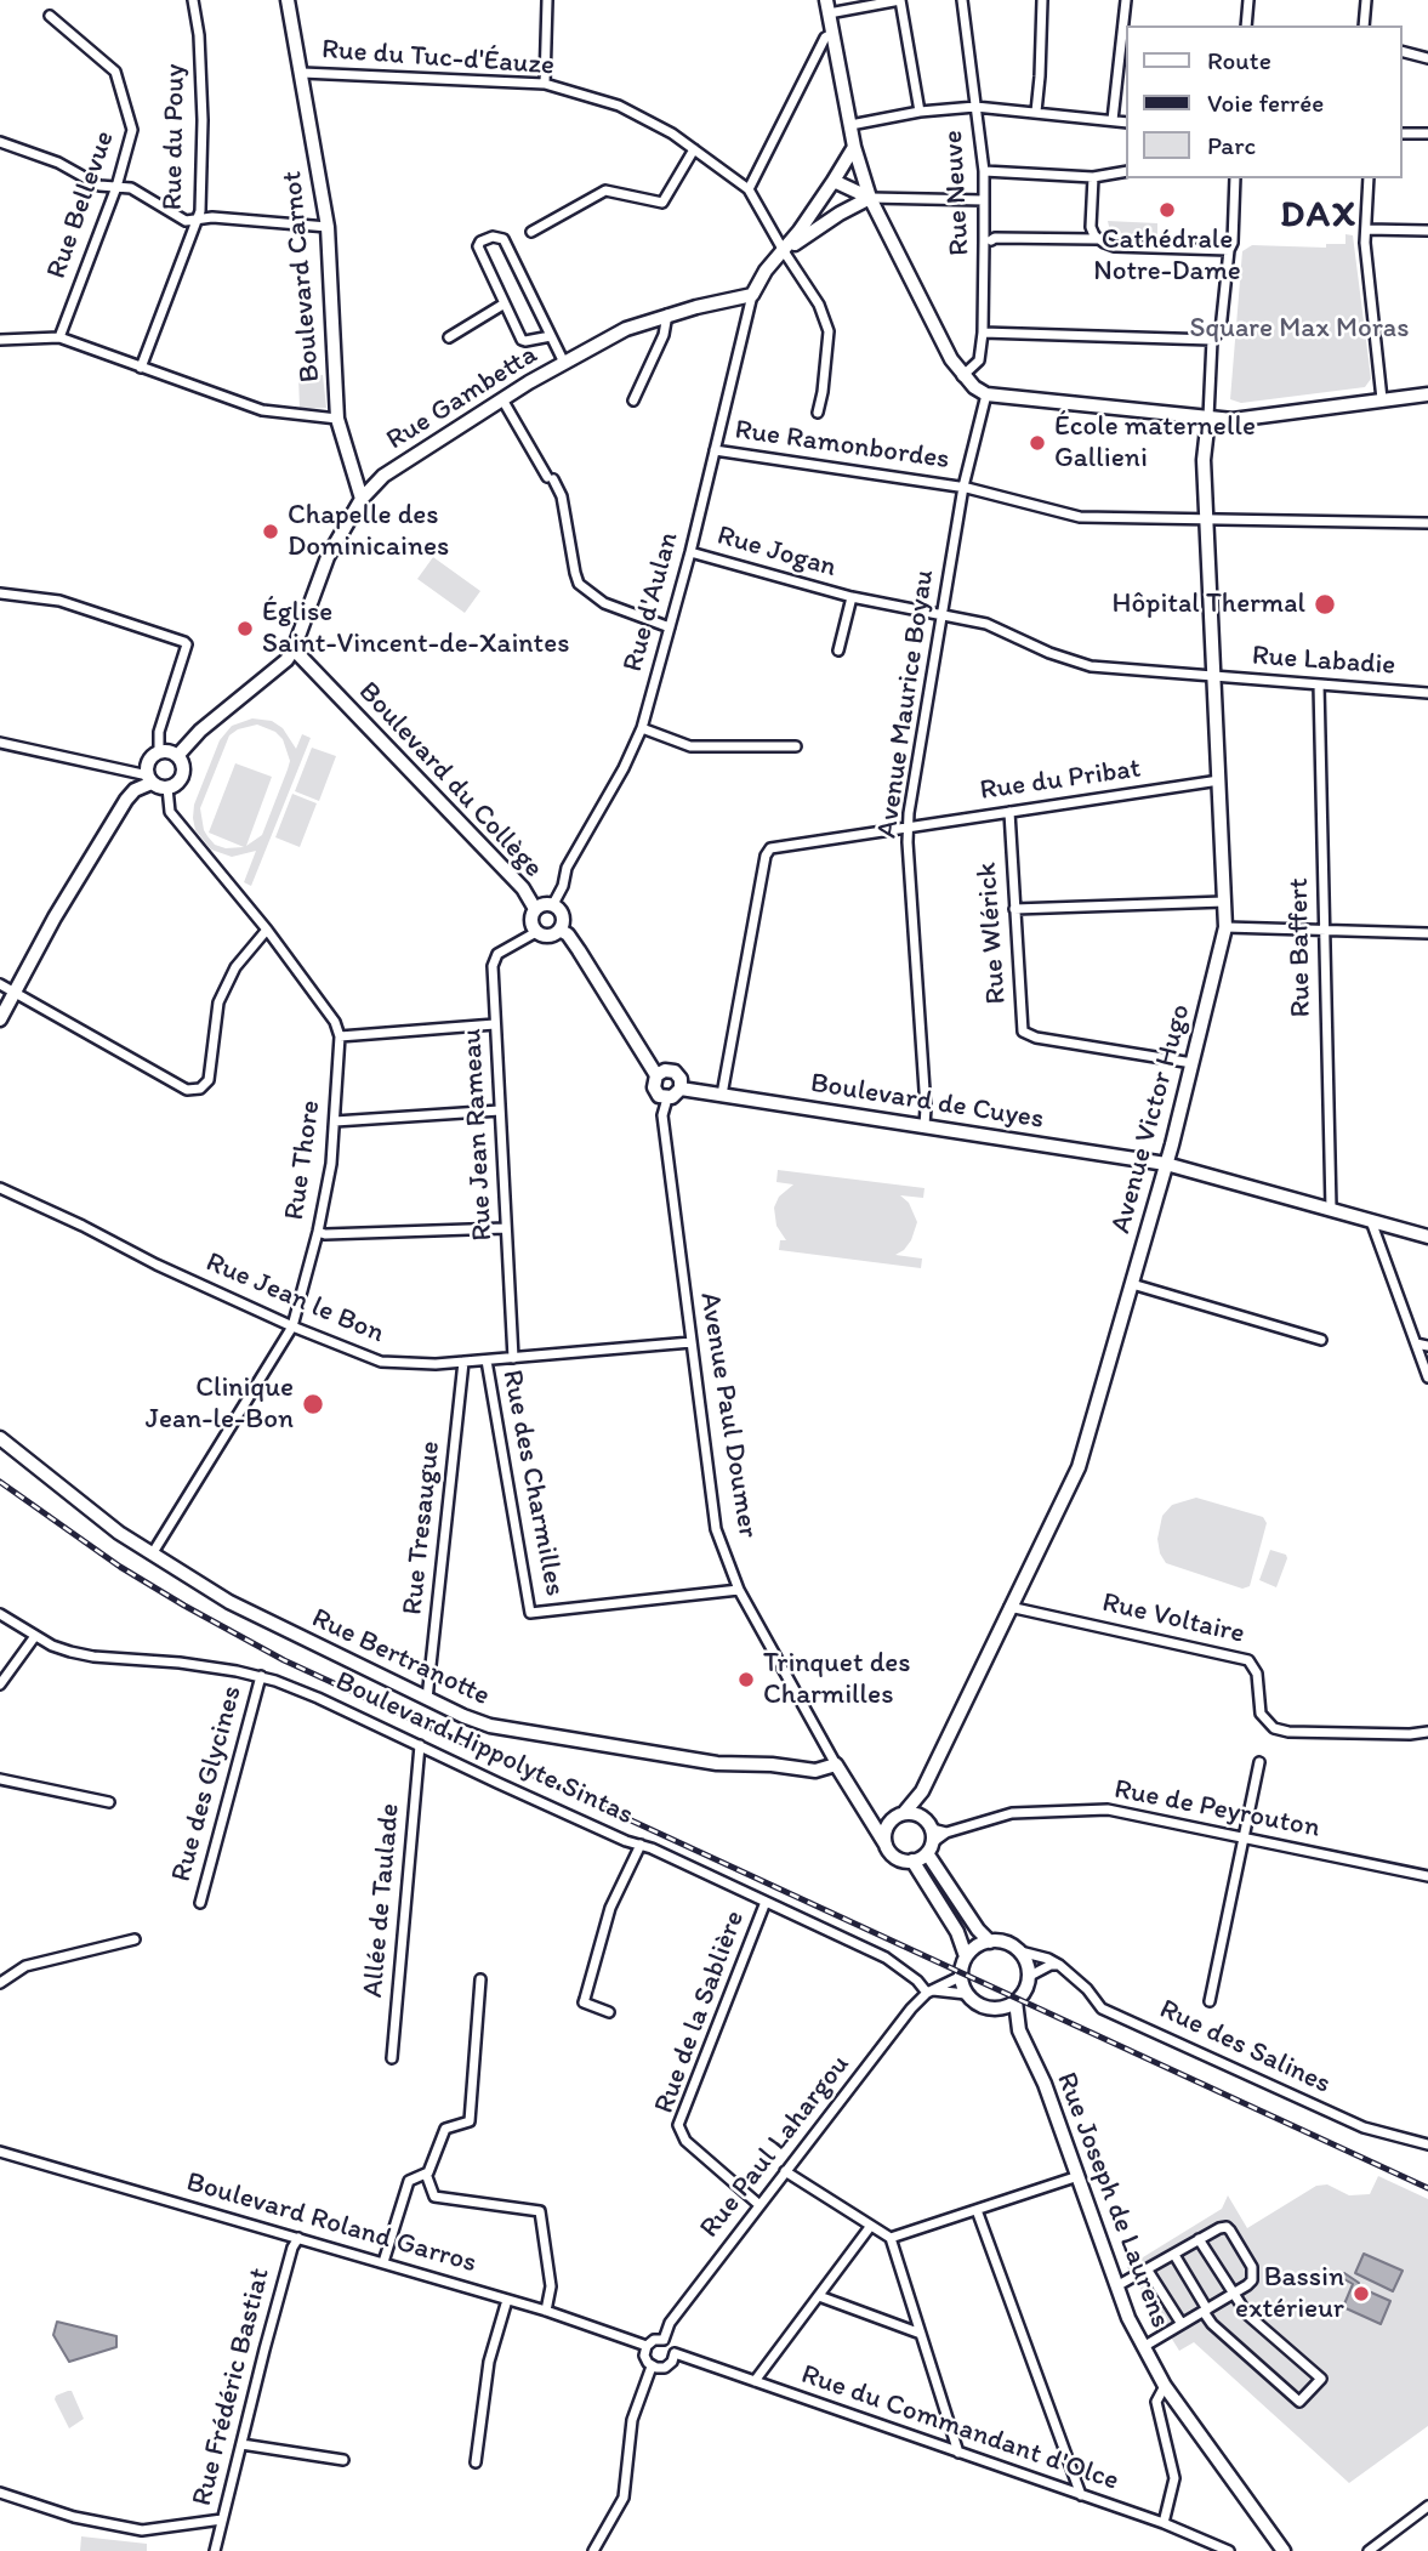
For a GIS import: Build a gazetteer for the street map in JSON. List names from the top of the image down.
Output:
{
  "streets": {
    "main road": [
      "Boulevard Carnot",
      "Rue Gambetta",
      "Boulevard du Collège",
      "Boulevard de Cuyes",
      "Avenue Victor Hugo",
      "Avenue Paul Doumer",
      "Rue Bertranotte",
      "Rue Joseph de Laurens"
    ],
    "street": [
      "Rue du Tuc-d'Éauze",
      "Rue du Pouy",
      "Rue Neuve",
      "Rue Bellevue",
      "Rue Ramonbordes",
      "Rue Jogan",
      "Rue d'Aulan",
      "Rue Labadie",
      "Avenue Maurice Boyau",
      "Rue du Pribat",
      "Rue Wlérick",
      "Rue Baffert",
      "Rue Jean Rameau",
      "Rue Thore",
      "Rue Jean le Bon",
      "Rue des Charmilles",
      "Rue Tresaugue",
      "Rue Voltaire",
      "Boulevard Hippolyte Sintas",
      "Rue des Glycines",
      "Rue de Peyrouton",
      "Allée de Taulade",
      "Rue de la Sablière",
      "Rue des Salines",
      "Rue Paul Lahargou",
      "Boulevard Roland Garros",
      "Rue Frédéric Bastiat",
      "Rue du Commandant d'Olce"
    ]
  },
  "crossings": [
    ["Rue du Tuc-d'Éauze", "Boulevard Carnot"],
    ["Boulevard Carnot", "Rue Gambetta"],
    ["Rue Gambetta", "Rue d'Aulan"],
    ["Rue Gambetta", "Boulevard du Collège"],
    ["Rue Ramonbordes", "Rue d'Aulan"],
    ["Rue Ramonbordes", "Avenue Maurice Boyau"],
    ["Rue Ramonbordes", "Avenue Victor Hugo"],
    ["Rue Jogan", "Rue d'Aulan"],
    ["Rue Jogan", "Rue Labadie"],
    ["Rue Jogan", "Avenue Maurice Boyau"],
    ["Rue Jogan", "Avenue Victor Hugo"],
    ["Rue d'Aulan", "Boulevard du Collège"],
    ["Rue d'Aulan", "Rue Jean Rameau"],
    ["Rue Labadie", "Rue Baffert"],
    ["Rue Labadie", "Avenue Victor Hugo"],
    ["Avenue Maurice Boyau", "Rue du Pribat"],
    ["Avenue Maurice Boyau", "Boulevard de Cuyes"],
    ["Boulevard du Collège", "Rue Jean Rameau"],
    ["Rue du Pribat", "Rue Wlérick"],
    ["Rue du Pribat", "Boulevard de Cuyes"],
    ["Rue du Pribat", "Avenue Victor Hugo"],
    ["Rue Wlérick", "Avenue Victor Hugo"],
    ["Rue Baffert", "Boulevard de Cuyes"],
    ["Boulevard de Cuyes", "Avenue Victor Hugo"],
    ["Boulevard de Cuyes", "Avenue Paul Doumer"],
    ["Avenue Victor Hugo", "Avenue Paul Doumer"],
    ["Avenue Victor Hugo", "Rue Voltaire"],
    ["Avenue Victor Hugo", "Rue de Peyrouton"],
    ["Rue Jean Rameau", "Rue Jean le Bon"],
    ["Rue Thore", "Rue Jean le Bon"],
    ["Rue Thore", "Rue Bertranotte"],
    ["Rue Jean le Bon", "Avenue Paul Doumer"],
    ["Rue Jean le Bon", "Rue des Charmilles"],
    ["Rue Jean le Bon", "Rue Tresaugue"],
    ["Avenue Paul Doumer", "Rue des Charmilles"],
    ["Avenue Paul Doumer", "Rue Bertranotte"],
    ["Avenue Paul Doumer", "Rue de Peyrouton"],
    ["Rue Tresaugue", "Rue Bertranotte"],
    ["Boulevard Hippolyte Sintas", "Rue des Glycines"],
    ["Boulevard Hippolyte Sintas", "Allée de Taulade"],
    ["Boulevard Hippolyte Sintas", "Rue de la Sablière"],
    ["Boulevard Hippolyte Sintas", "Rue Paul Lahargou"],
    ["Rue de la Sablière", "Rue Paul Lahargou"],
    ["Rue des Salines", "Rue Paul Lahargou"],
    ["Rue des Salines", "Rue Joseph de Laurens"],
    ["Rue Paul Lahargou", "Rue Joseph de Laurens"],
    ["Rue Paul Lahargou", "Boulevard Roland Garros"],
    ["Rue Paul Lahargou", "Rue du Commandant d'Olce"],
    ["Boulevard Roland Garros", "Rue Frédéric Bastiat"],
    ["Boulevard Roland Garros", "Rue du Commandant d'Olce"]
  ],
  "districts": ["DAX"],
  "parks": ["Square Max Moras"],
  "places": [
    "Cathédrale Notre-Dame",
    "École maternelle Gallieni",
    "Chapelle des Dominicaines",
    "Hôpital Thermal",
    "Église Saint-Vincent-de-Xaintes",
    "Clinique Jean-le-Bon",
    "Trinquet des Charmilles",
    "Bassin extérieur"
  ],
  "legend": ["Route", "Voie ferrée", "Parc"]
}
